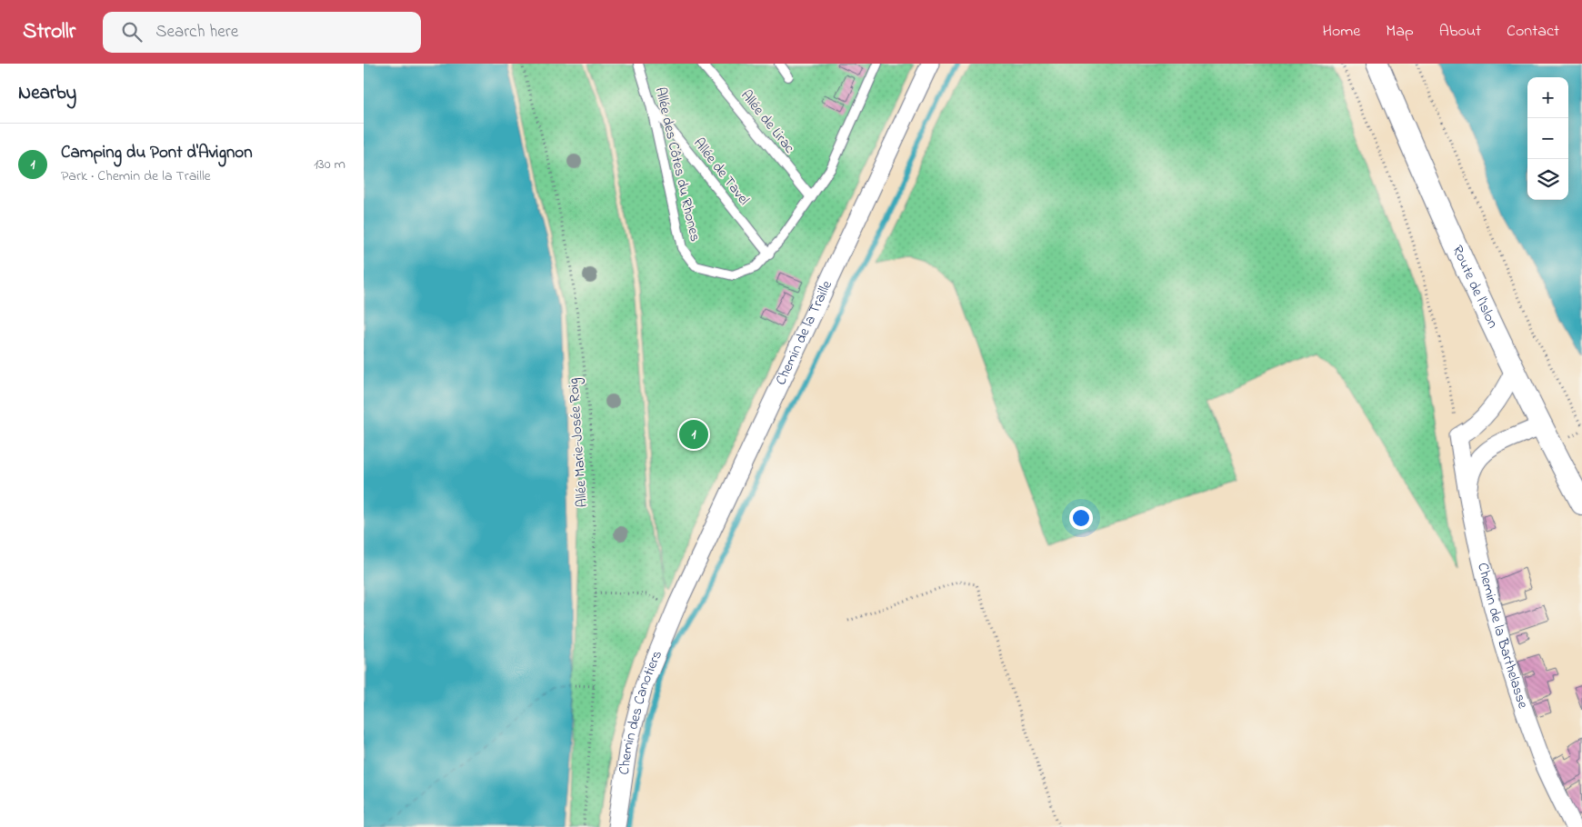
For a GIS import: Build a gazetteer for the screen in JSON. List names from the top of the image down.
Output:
{
  "streets": {
    "street": [
      "Route de l'Islon",
      "Chemin de la Traille",
      "Chemin de la Barthelasse",
      "Chemin des Canotiers"
    ],
    "lane": ["Allée de Lirac", "Allée des Côtes du Rhones", "Allée de Tavel"],
    "path": ["Allée Marie-Josée Roig"]
  },
  "crossings": [
    ["Allée de Lirac", "Allée des Côtes du Rhones"],
    ["Allée des Côtes du Rhones", "Allée de Tavel"],
    ["Chemin de la Traille", "Chemin des Canotiers"]
  ],
  "page": {
    "header": "Strollr",
    "search": "Search here",
    "nav": [
      "Home",
      "Map",
      "About",
      "Contact"
    ],
    "heading": "Nearby",
    "map_buttons": ["+", "−"],
    "list": [
      {
        "mark": "1",
        "name": "Camping du Pont d'Avignon",
        "note": "Park · Chemin de la Traille",
        "value": "130 m"
      }
    ],
    "pins": "1"
  }
}
